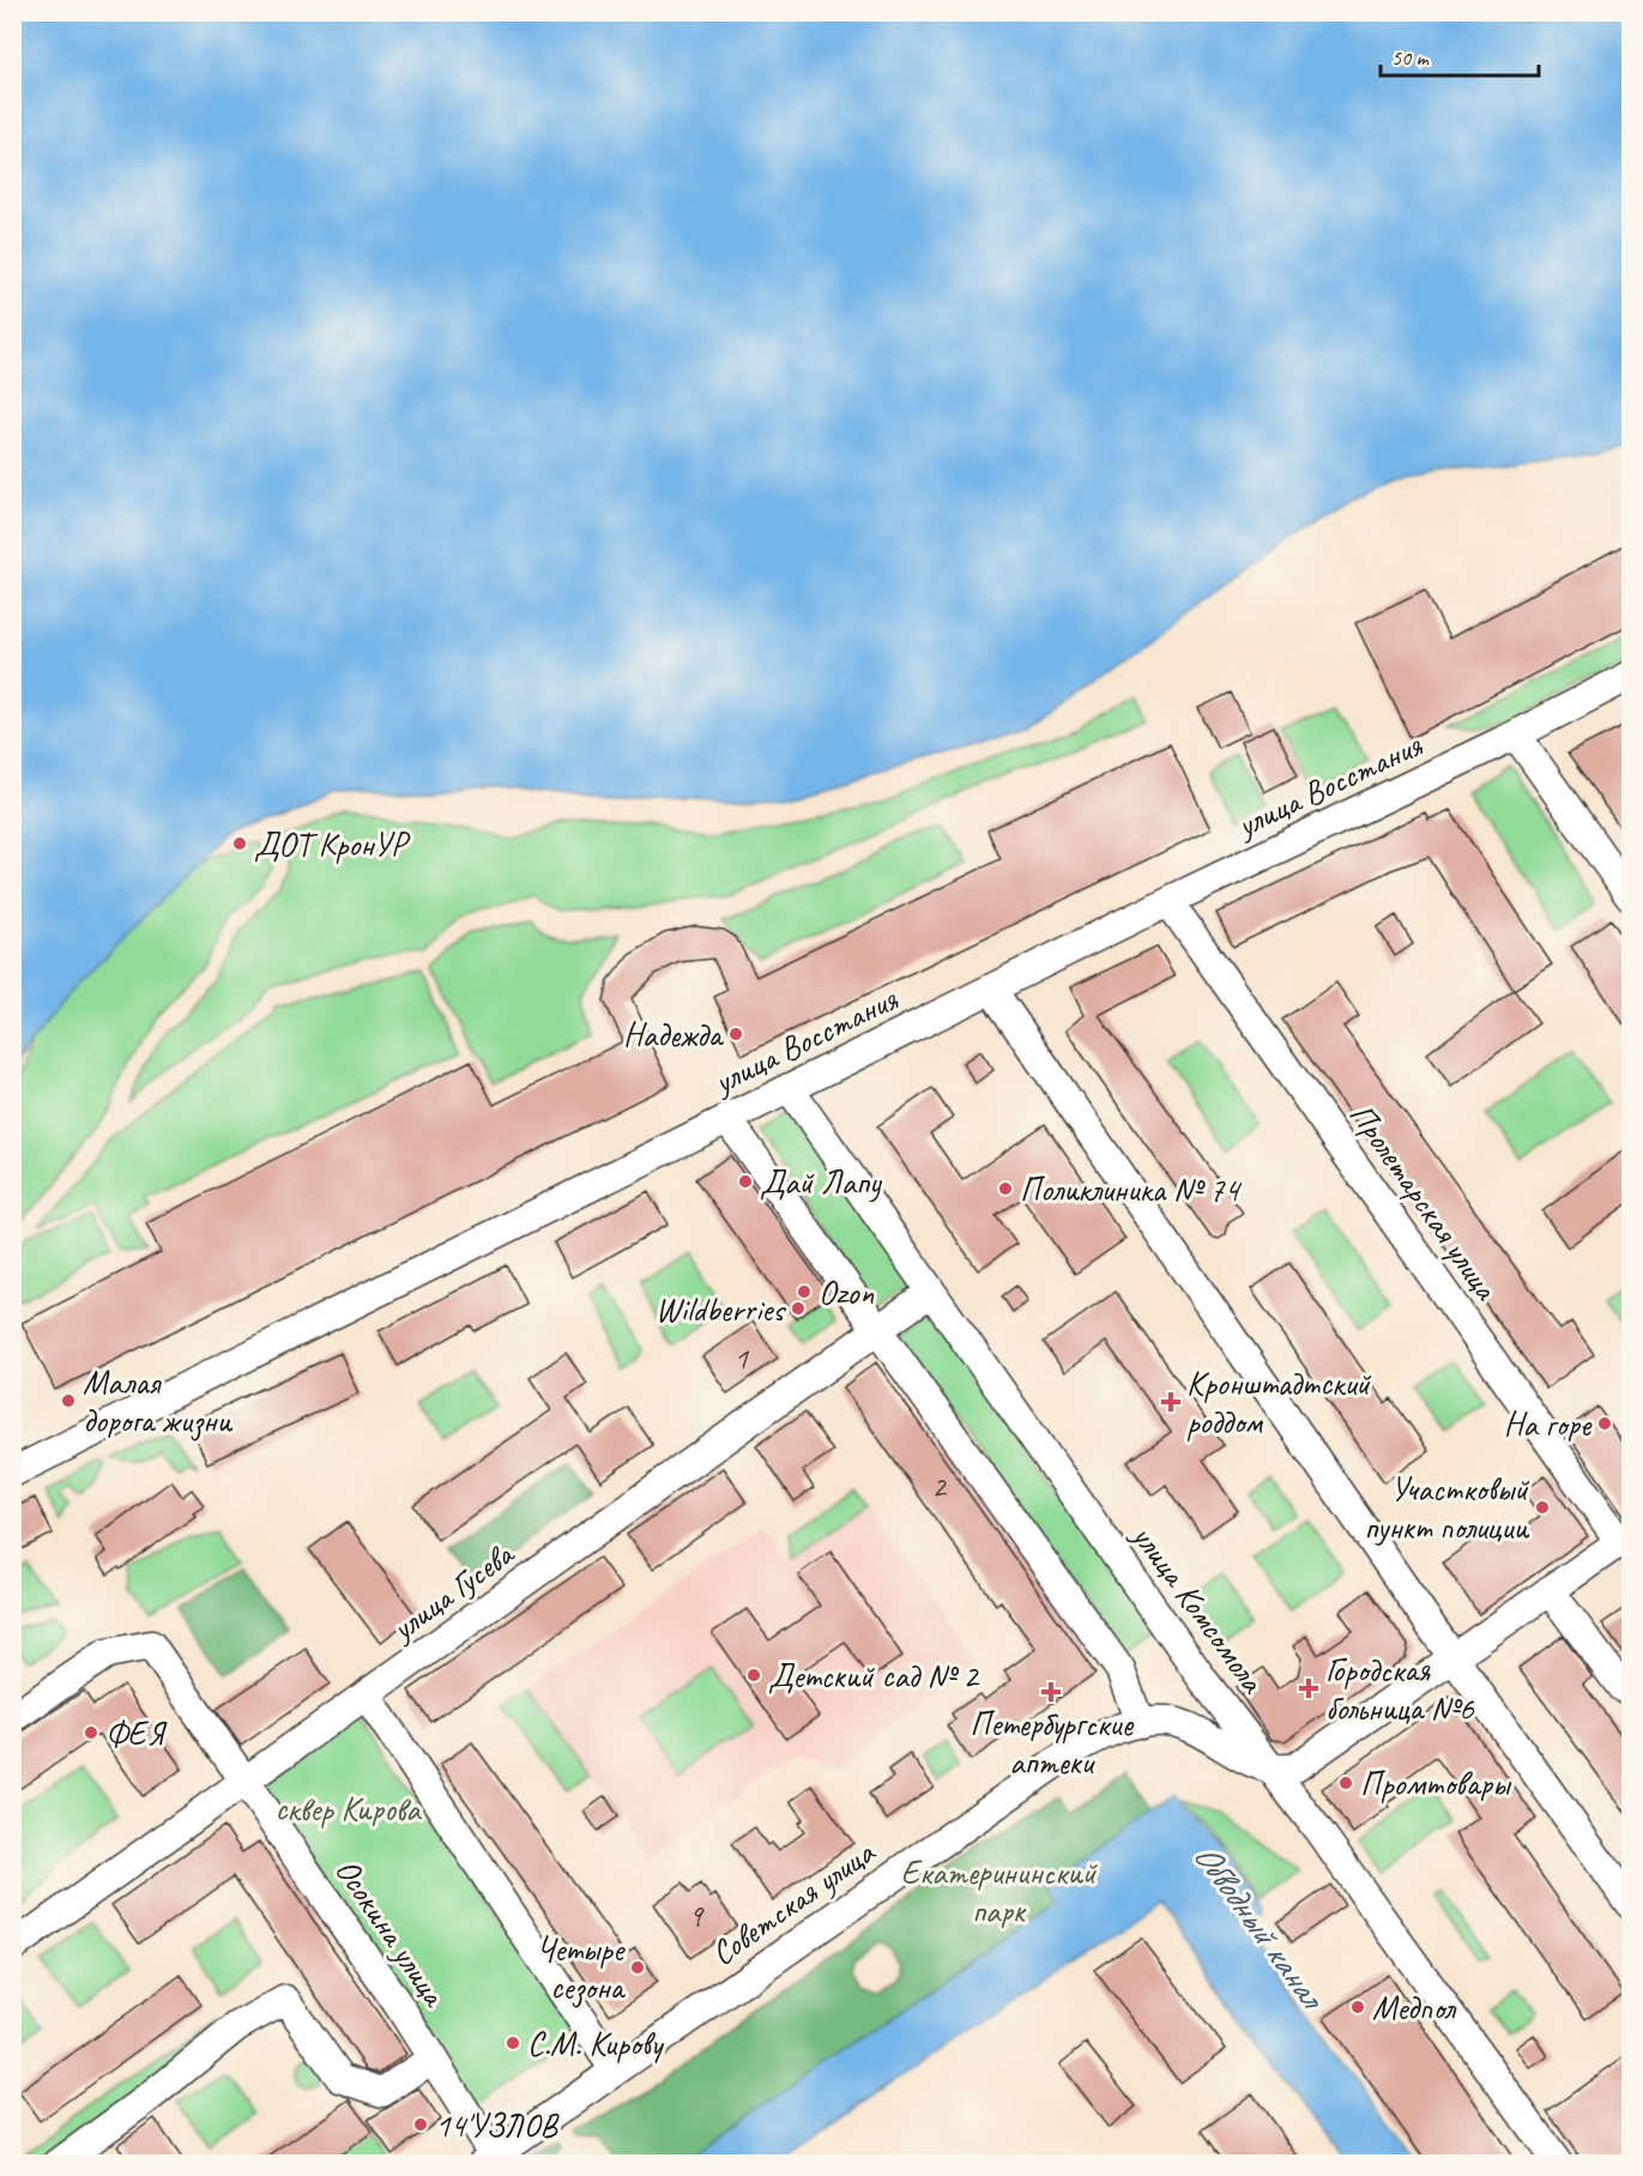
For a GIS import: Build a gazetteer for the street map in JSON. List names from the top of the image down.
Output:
{
  "streets": {
    "street": [
      "улица Восстания",
      "Пролетарская улица",
      "улица Гусева",
      "улица Комсомола",
      "Советская улица",
      "Осокина улица"
    ]
  },
  "crossings": [
    ["улица Восстания", "Пролетарская улица"],
    ["улица Восстания", "улица Комсомола"],
    ["улица Гусева", "улица Комсомола"],
    ["улица Гусева", "Осокина улица"],
    ["улица Комсомола", "Советская улица"],
    ["Советская улица", "Осокина улица"]
  ],
  "water": ["Обводный канал"],
  "parks": ["сквер Кирова", "Екатерининский парк"],
  "places": {
    "other": [
      "ДОТ КронУР",
      "Надежда",
      "Дай Лапу",
      "Поликлиника № 74",
      "Ozon",
      "Wildberries",
      "Малая дорога жизни",
      "На горе",
      "Участковый пункт полиции",
      "Детский сад № 2",
      "ФЕЯ",
      "Промтовары",
      "Четыре сезона",
      "Медпол",
      "С.М. Кирову",
      "14'УЗЛОВ"
    ],
    "health": ["Кронштадтский роддом", "Городская больница №6", "Петербургские аптеки"]
  },
  "house_numbers": ["1", "2", "9"],
  "scale_bar": "50 m"
}
